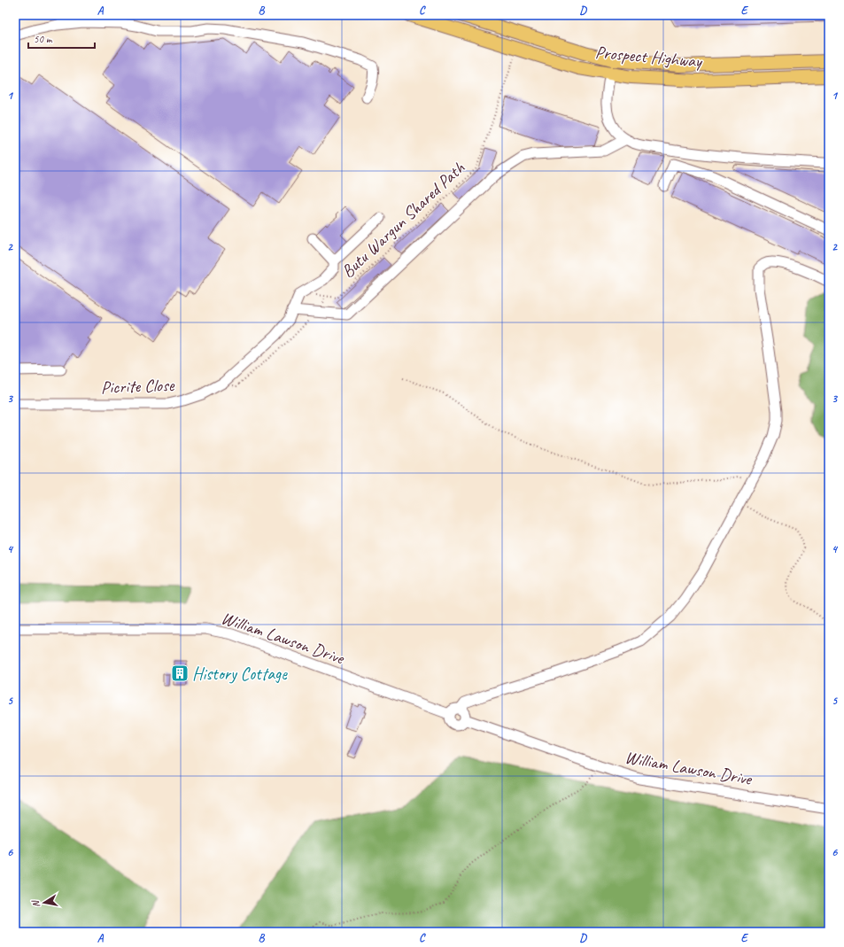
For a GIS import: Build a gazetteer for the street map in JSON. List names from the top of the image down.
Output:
{
  "streets": {
    "main road": ["Prospect Highway"],
    "street": ["Picrite Close", "William Lawson Drive"],
    "path": ["Butu Wargun Shared Path"]
  },
  "places": {
    "building": ["History Cottage"]
  },
  "scale_bar": "50 m",
  "north": "left",
  "grid": {
    "columns": [
      "A",
      "B",
      "C",
      "D",
      "E"
    ],
    "rows": [
      "1",
      "2",
      "3",
      "4",
      "5",
      "6"
    ]
  }
}
